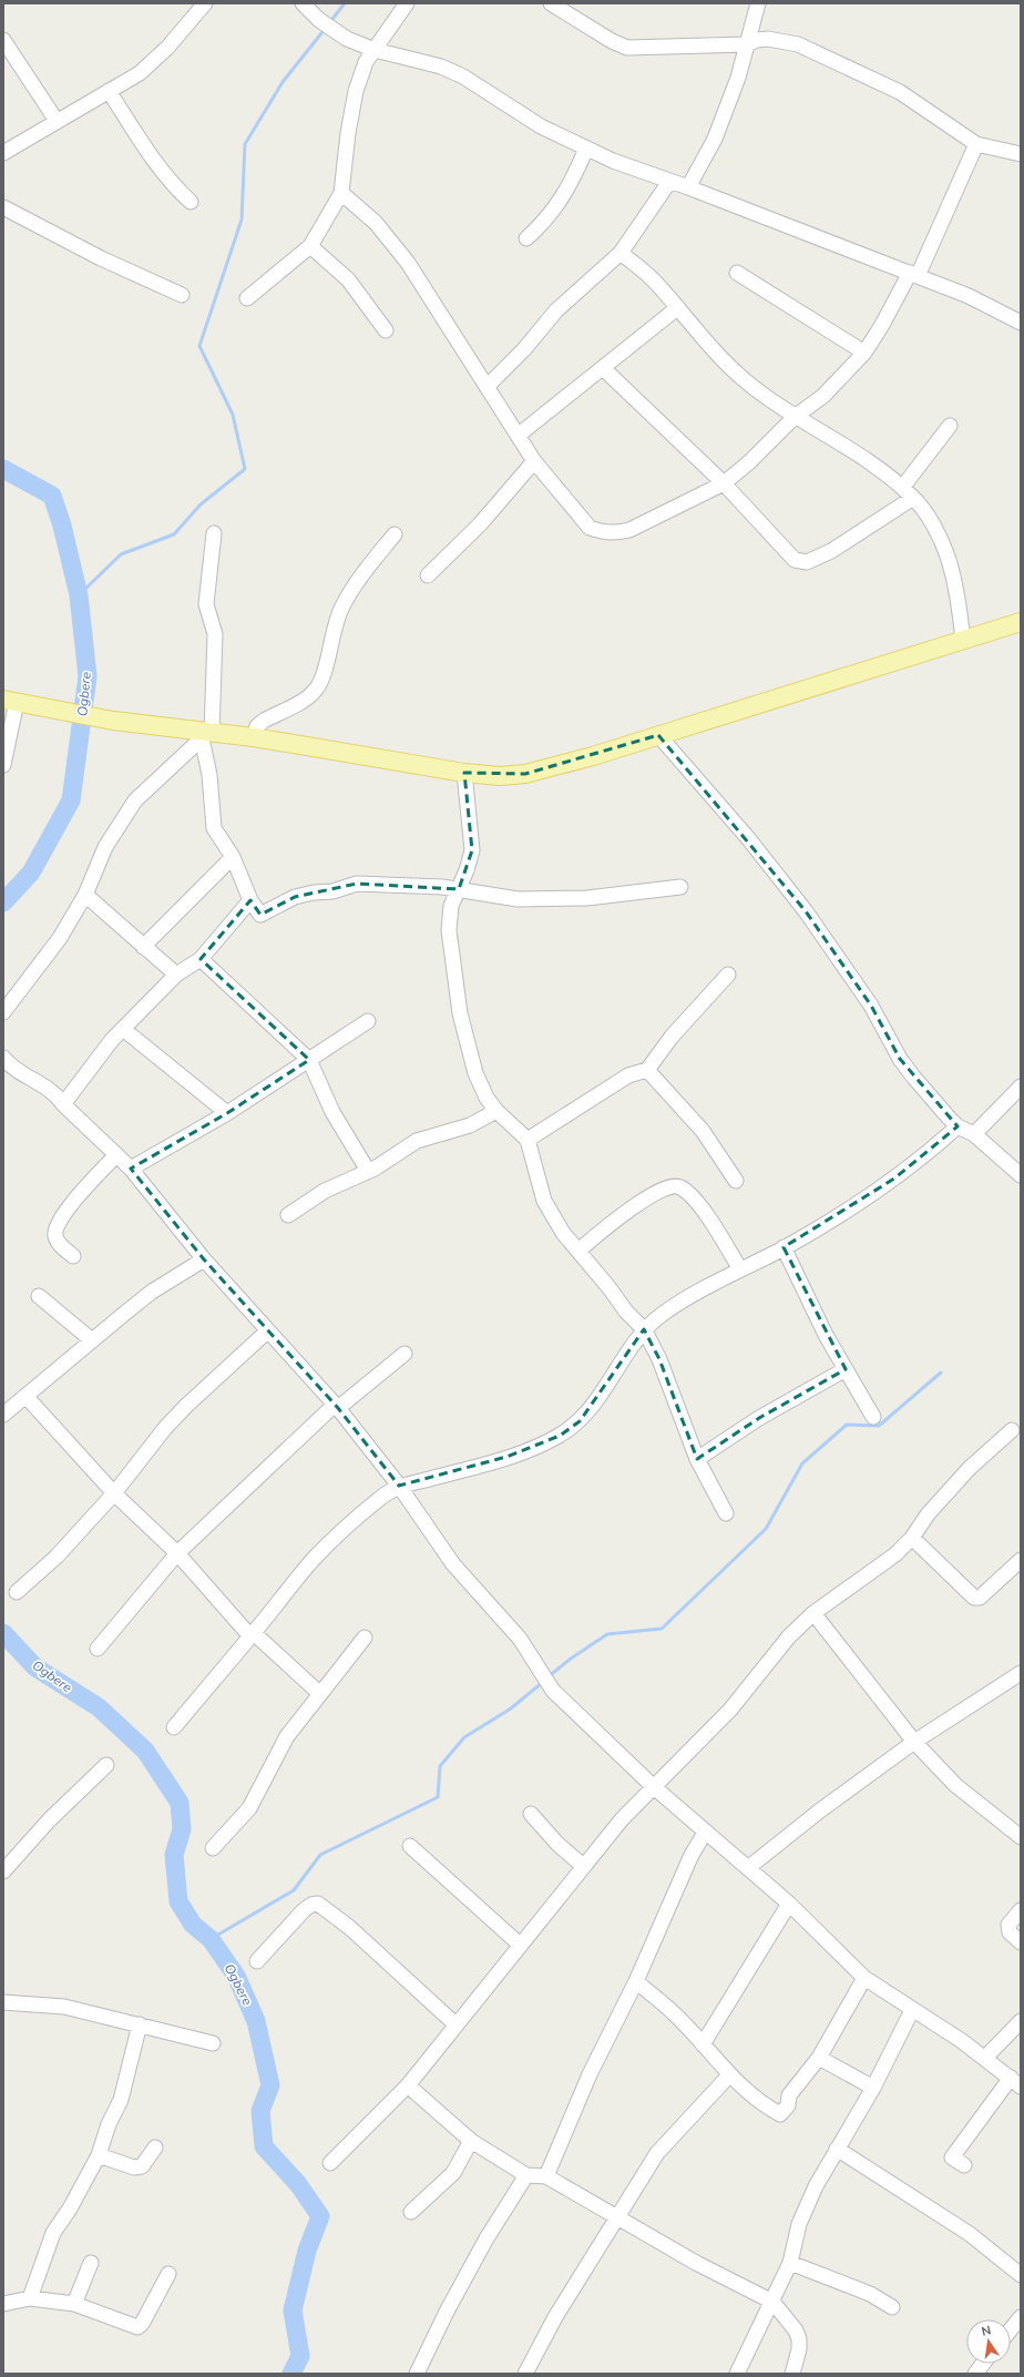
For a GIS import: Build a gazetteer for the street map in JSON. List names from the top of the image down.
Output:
{
  "water": ["Ogbere"],
  "north": "top"
}
